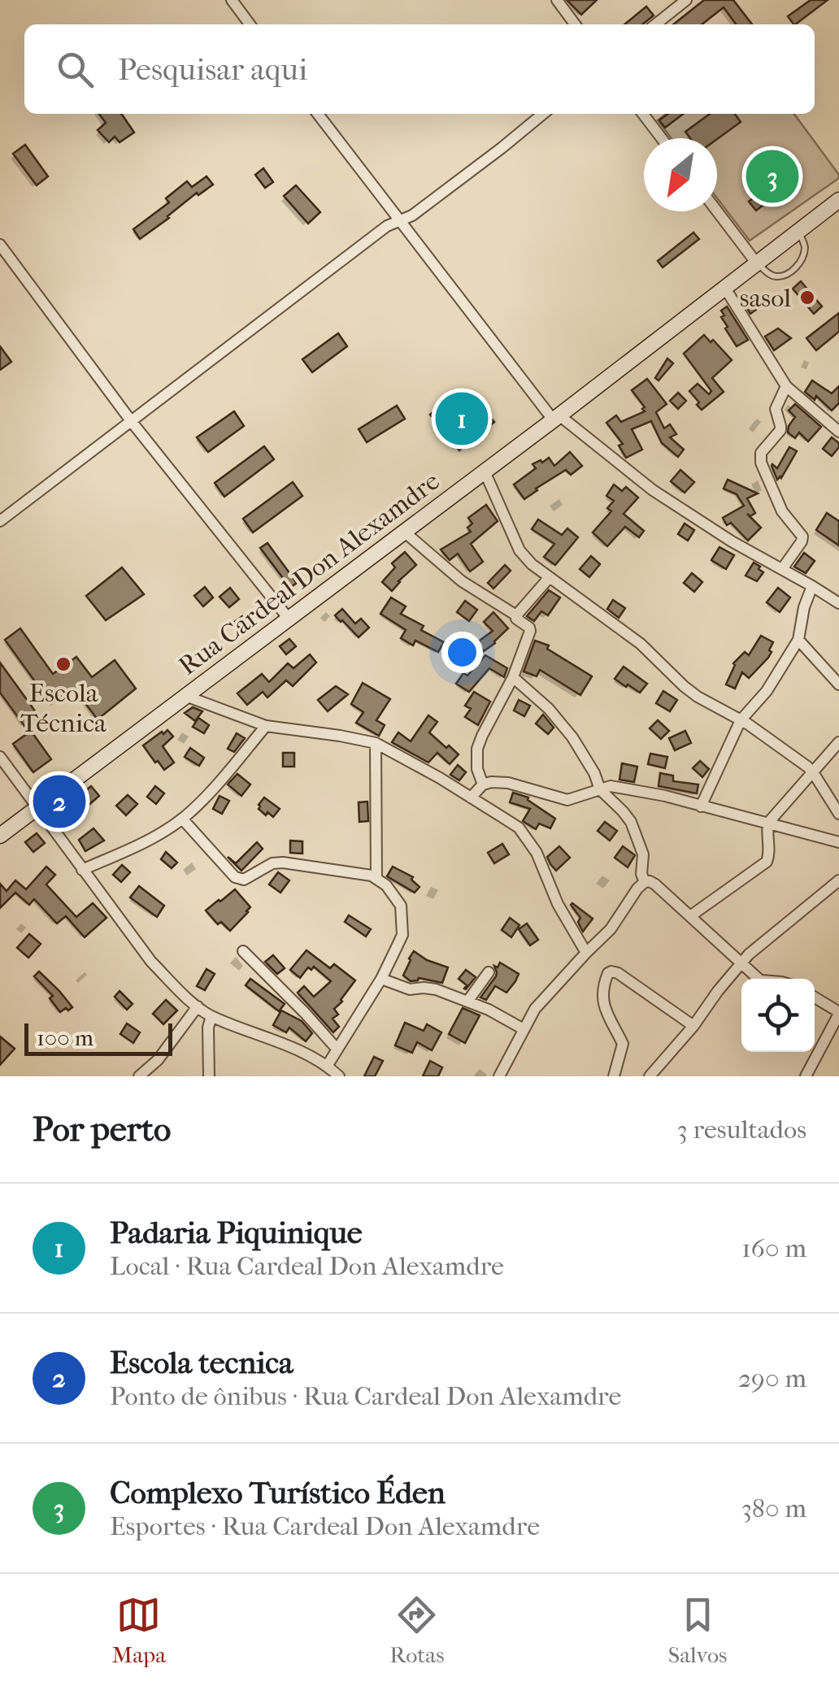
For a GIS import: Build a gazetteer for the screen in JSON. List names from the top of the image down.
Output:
{
  "streets": {
    "main road": ["Rua Cardeal Don Alexamdre"]
  },
  "places": ["sasol", "Escola Técnica"],
  "scale_bar": "100 m",
  "north": "bottom left",
  "page": {
    "search": "Pesquisar aqui",
    "pins": ["3", "1", "2"],
    "scale": "100 m",
    "heading": ["Por perto", "3 resultados"],
    "list": [
      {
        "mark": "1",
        "name": "Padaria Piquinique",
        "note": "Local · Rua Cardeal Don Alexamdre",
        "value": "160 m"
      },
      {
        "mark": "2",
        "name": "Escola tecnica",
        "note": "Ponto de ônibus · Rua Cardeal Don Alexamdre",
        "value": "290 m"
      },
      {
        "mark": "3",
        "name": "Complexo Turístico Éden",
        "note": "Esportes · Rua Cardeal Don Alexamdre",
        "value": "380 m"
      }
    ],
    "nav": ["Mapa", "Rotas", "Salvos"]
  }
}
